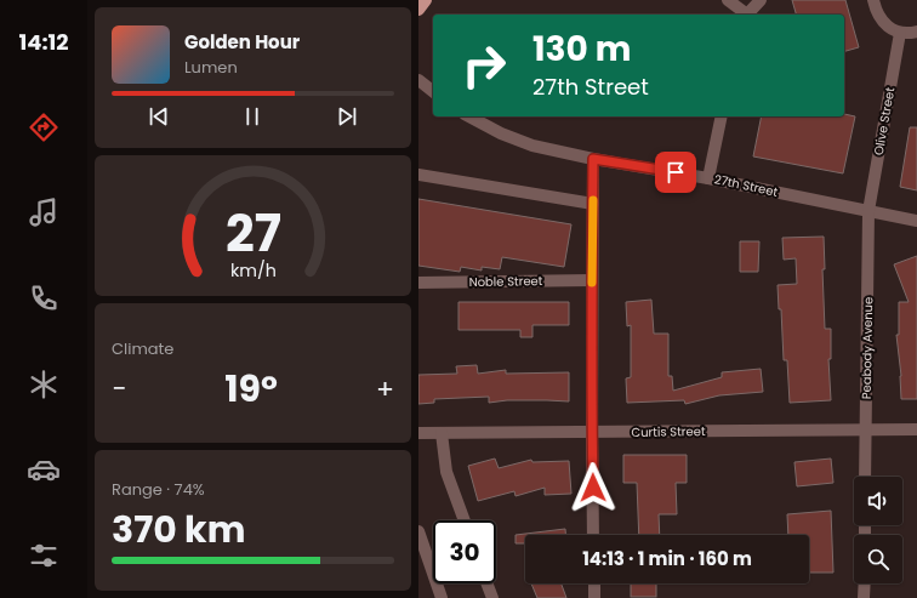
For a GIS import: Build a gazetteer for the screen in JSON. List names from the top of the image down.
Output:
{
  "streets": {
    "street": [
      "Olive Street",
      "27th Street",
      "Noble Street",
      "Peabody Avenue",
      "Curtis Street"
    ]
  },
  "crossings": [
    ["Olive Street", "27th Street"],
    ["Olive Street", "Peabody Avenue"],
    ["27th Street", "Peabody Avenue"],
    ["Peabody Avenue", "Curtis Street"]
  ],
  "page": {
    "tabs": "14:12",
    "turn": ["130 m", "27th Street"],
    "song": ["Golden Hour", "Lumen"],
    "tile": [
      "Climate",
      ["Range · 74%", "370 km"]
    ],
    "heat": ["−", "19°", "+"],
    "limit": "30",
    "trip": "14:13 · 1 min · 160 m",
    "gauge": ["27", "km/h"]
  }
}
